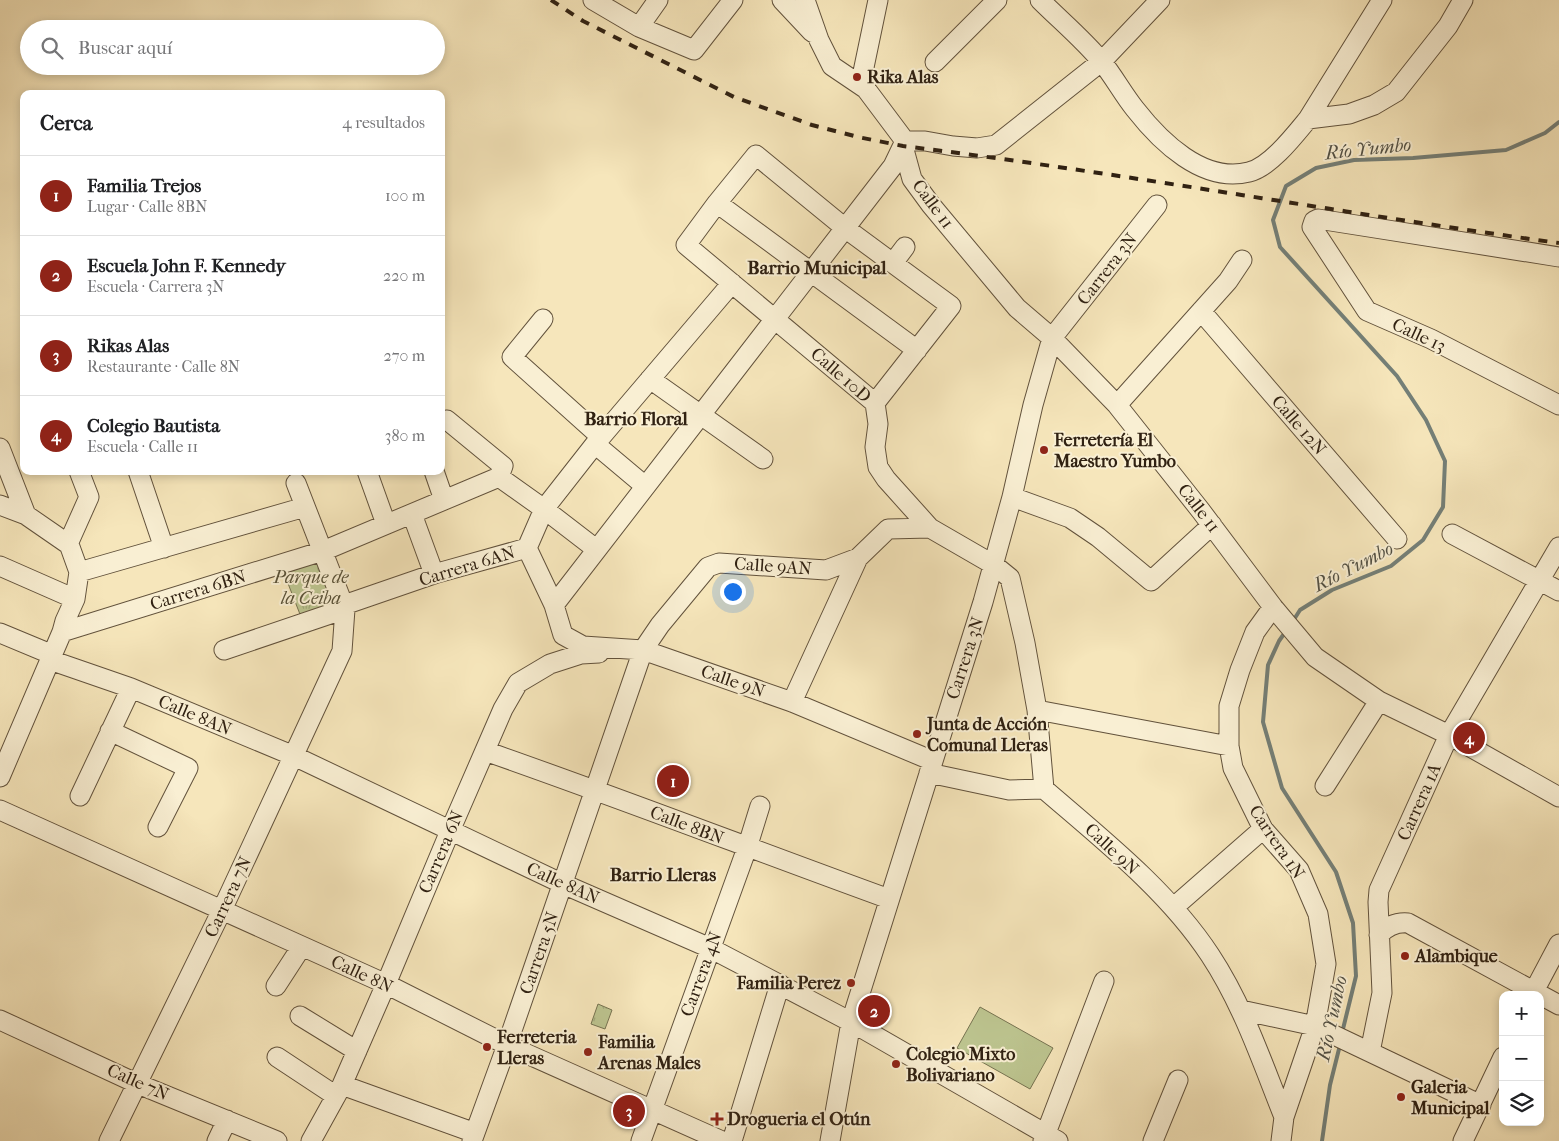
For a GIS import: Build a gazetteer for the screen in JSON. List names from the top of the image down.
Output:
{
  "streets": {
    "street": [
      "Calle 11",
      "Carrera 3N",
      "Calle 13",
      "Calle 10D",
      "Calle 12N",
      "Carrera 6AN",
      "Calle 9AN",
      "Carrera 6BN",
      "Calle 9N",
      "Calle 8AN",
      "Carrera 1A",
      "Calle 8BN",
      "Carrera 1N",
      "Carrera 6N",
      "Carrera 7N",
      "Carrera 5N",
      "Calle 8N",
      "Carrera 4N",
      "Calle 7N"
    ]
  },
  "crossings": [
    ["Calle 11", "Carrera 3N"],
    ["Calle 11", "Carrera 1A"],
    ["Calle 11", "Carrera 1N"],
    ["Carrera 3N", "Calle 10D"],
    ["Carrera 3N", "Calle 9N"],
    ["Carrera 3N", "Calle 8AN"],
    ["Carrera 3N", "Calle 8BN"],
    ["Calle 10D", "Carrera 6AN"],
    ["Calle 10D", "Calle 9AN"],
    ["Calle 10D", "Calle 9N"],
    ["Carrera 6AN", "Carrera 7N"],
    ["Calle 9AN", "Calle 9N"],
    ["Calle 9AN", "Carrera 6N"],
    ["Calle 9AN", "Carrera 5N"],
    ["Calle 9N", "Carrera 1N"],
    ["Calle 9N", "Carrera 6N"],
    ["Calle 9N", "Carrera 5N"],
    ["Calle 8AN", "Carrera 6N"],
    ["Calle 8AN", "Carrera 7N"],
    ["Calle 8AN", "Carrera 5N"],
    ["Calle 8AN", "Carrera 4N"],
    ["Calle 8BN", "Carrera 6N"],
    ["Calle 8BN", "Carrera 5N"],
    ["Calle 8BN", "Carrera 4N"],
    ["Carrera 6N", "Carrera 5N"],
    ["Carrera 6N", "Calle 8N"],
    ["Carrera 7N", "Calle 8N"],
    ["Carrera 7N", "Calle 7N"],
    ["Carrera 5N", "Calle 8N"],
    ["Calle 8N", "Carrera 4N"]
  ],
  "districts": ["Barrio Municipal", "Barrio Floral", "Barrio Lleras"],
  "water": ["Río Yumbo"],
  "parks": ["Parque de la Ceiba"],
  "places": {
    "other": [
      "Rika Alas",
      "Ferretería El Maestro Yumbo",
      "Junta de Acción Comunal Lleras",
      "Alambique",
      "Familia Perez",
      "Ferreteria Lleras",
      "Familia Arenas Males",
      "Colegio Mixto Bolivariano",
      "Galeria Municipal"
    ],
    "health": ["Drogueria el Otún"]
  },
  "page": {
    "search": "Buscar aquí",
    "heading": ["Cerca", "4 resultados"],
    "list": [
      {
        "mark": "1",
        "name": "Familia Trejos",
        "note": "Lugar · Calle 8BN",
        "value": "100 m"
      },
      {
        "mark": "2",
        "name": "Escuela John F. Kennedy",
        "note": "Escuela · Carrera 3N",
        "value": "220 m"
      },
      {
        "mark": "3",
        "name": "Rikas Alas",
        "note": "Restaurante · Calle 8N",
        "value": "270 m"
      },
      {
        "mark": "4",
        "name": "Colegio Bautista",
        "note": "Escuela · Calle 11",
        "value": "380 m"
      }
    ],
    "pins": [
      "4",
      "1",
      "2",
      "3"
    ],
    "map_buttons": ["+", "−"]
  }
}
